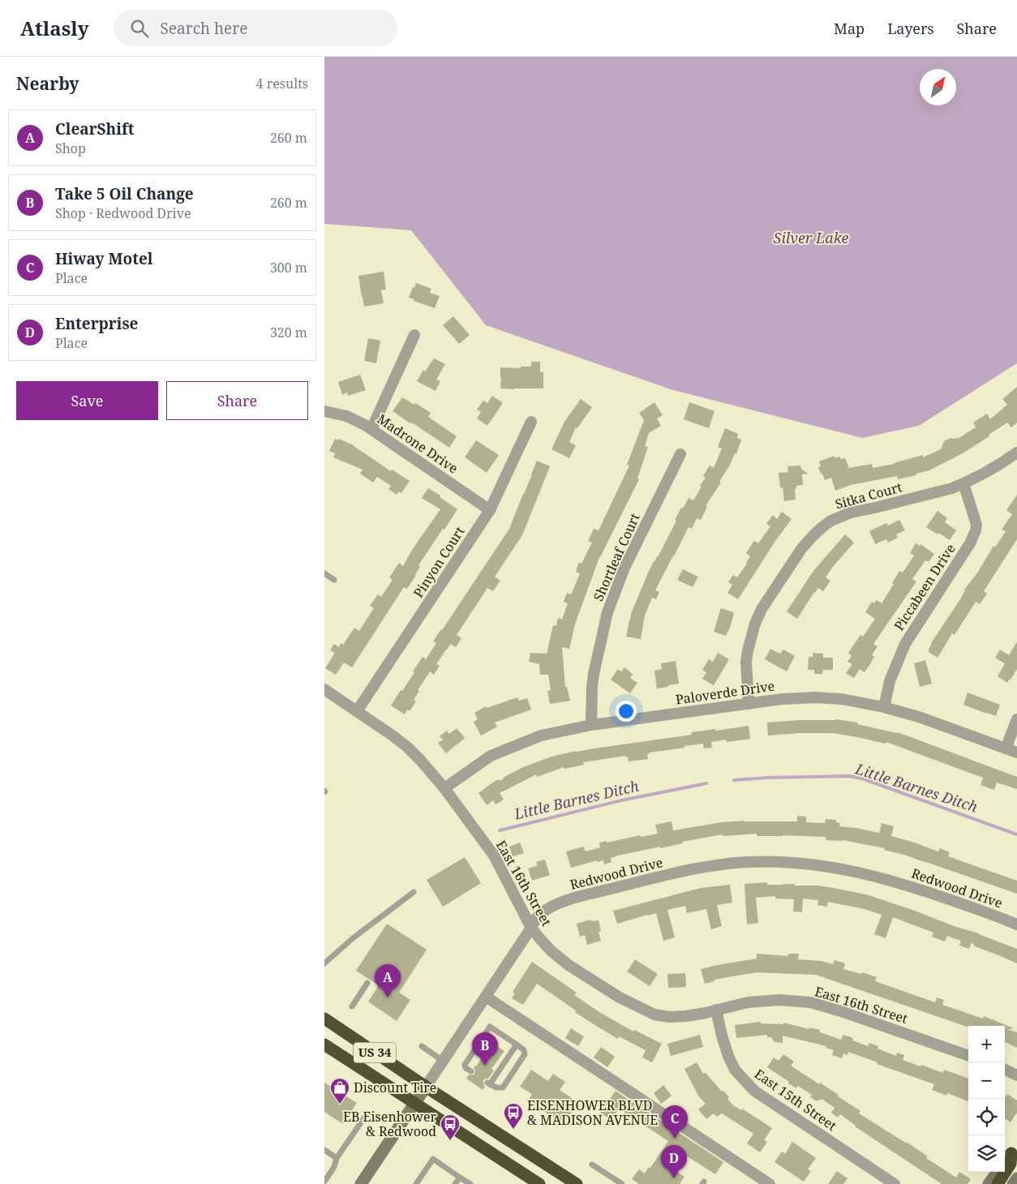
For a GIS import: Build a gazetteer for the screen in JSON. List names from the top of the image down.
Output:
{
  "streets": {
    "highway": ["US 34"],
    "street": [
      "Madrone Drive",
      "Sitka Court",
      "Shortleaf Court",
      "Pinyon Court",
      "Piccabeen Drive",
      "Paloverde Drive",
      "Redwood Drive",
      "East 16th Street",
      "East 15th Street"
    ]
  },
  "crossings": [
    ["Madrone Drive", "Pinyon Court"],
    ["Sitka Court", "Piccabeen Drive"],
    ["Sitka Court", "Paloverde Drive"],
    ["Shortleaf Court", "Paloverde Drive"],
    ["Pinyon Court", "East 16th Street"],
    ["Piccabeen Drive", "Paloverde Drive"],
    ["Paloverde Drive", "East 16th Street"],
    ["Redwood Drive", "East 16th Street"],
    ["Redwood Drive", "US 34"],
    ["East 16th Street", "East 15th Street"]
  ],
  "water": ["Silver Lake", "Little Barnes Ditch"],
  "places": {
    "shop": ["Discount Tire"],
    "bus stop": ["EISENHOWER BLVD & MADISON AVENUE", "EB Eisenhower & Redwood"]
  },
  "north": "top right",
  "page": {
    "header": "Atlasly",
    "search": "Search here",
    "nav": ["Map", "Layers", "Share"],
    "heading": ["Nearby", "4 results"],
    "list": [
      {
        "mark": "A",
        "name": "ClearShift",
        "note": "Shop",
        "value": "260 m"
      },
      {
        "mark": "B",
        "name": "Take 5 Oil Change",
        "note": "Shop · Redwood Drive",
        "value": "260 m"
      },
      {
        "mark": "C",
        "name": "Hiway Motel",
        "note": "Place",
        "value": "300 m"
      },
      {
        "mark": "D",
        "name": "Enterprise",
        "note": "Place",
        "value": "320 m"
      }
    ],
    "buttons": ["Save", "Share"],
    "pins": [
      "A",
      "B",
      "C",
      "D"
    ],
    "map_buttons": ["+", "−"]
  }
}
